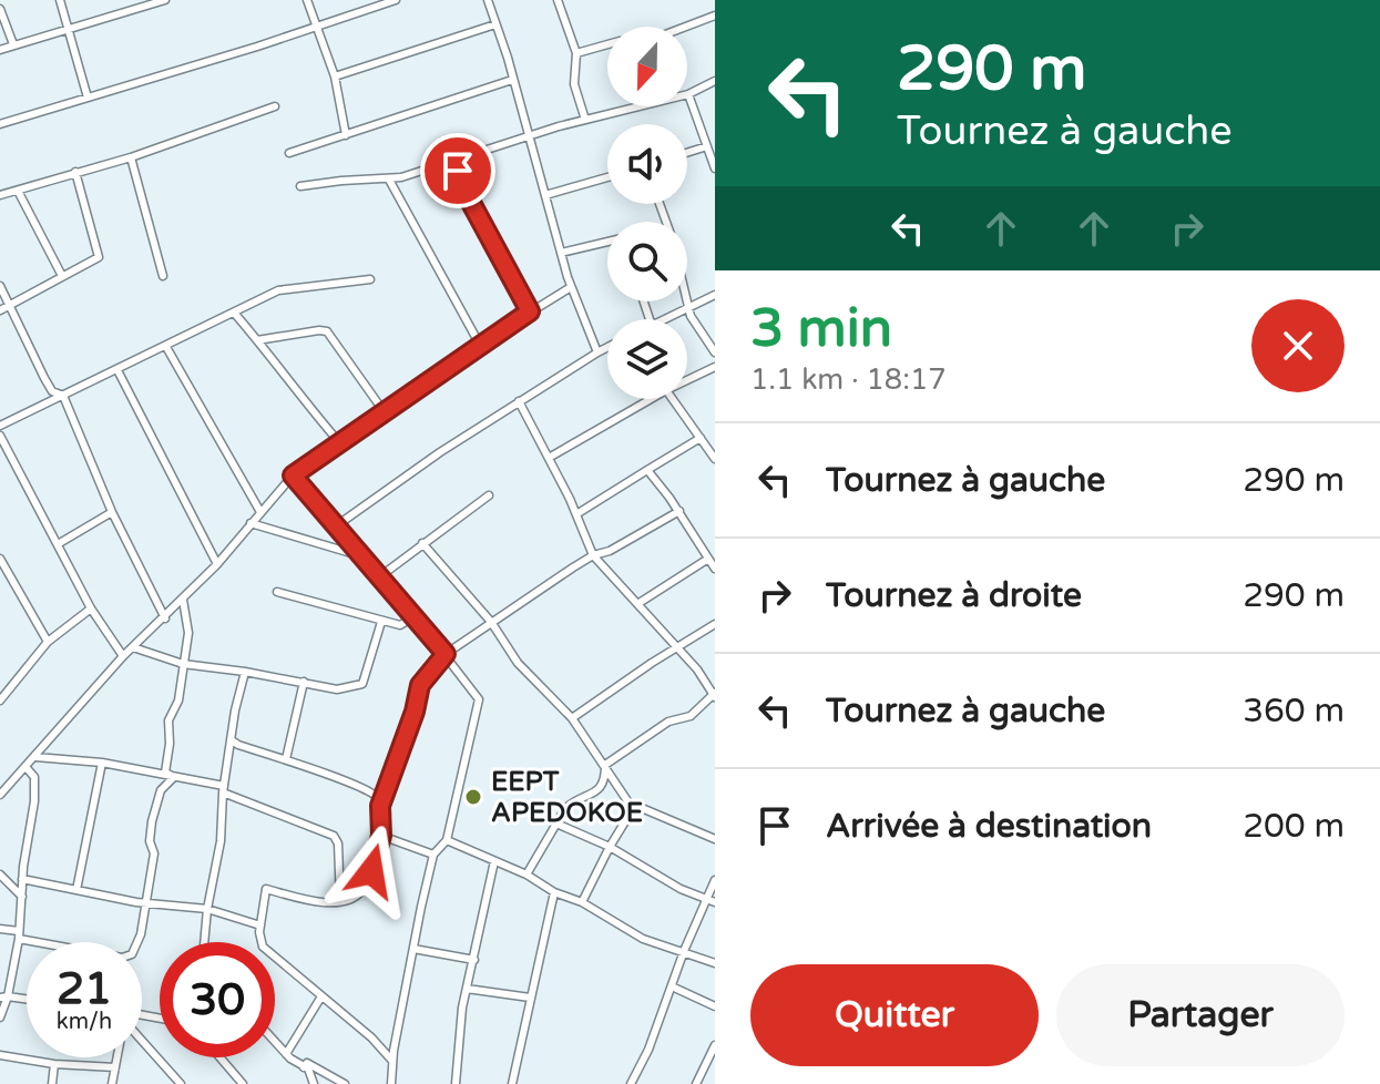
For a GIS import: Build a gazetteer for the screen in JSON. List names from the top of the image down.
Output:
{
  "places": ["EEPT APEDOKOE"],
  "north": "bottom",
  "page": {
    "turn": ["290 m", "Tournez à gauche"],
    "heading": ["3 min", "1.1 km · 18:17"],
    "list": [
      {
        "name": "Tournez à gauche",
        "value": "290 m"
      },
      {
        "name": "Tournez à droite",
        "value": "290 m"
      },
      {
        "name": "Tournez à gauche",
        "value": "360 m"
      },
      {
        "name": "Arrivée à destination",
        "value": "200 m"
      }
    ],
    "speed": "21 km/h",
    "limit": "30",
    "buttons": ["Quitter", "Partager"]
  }
}
